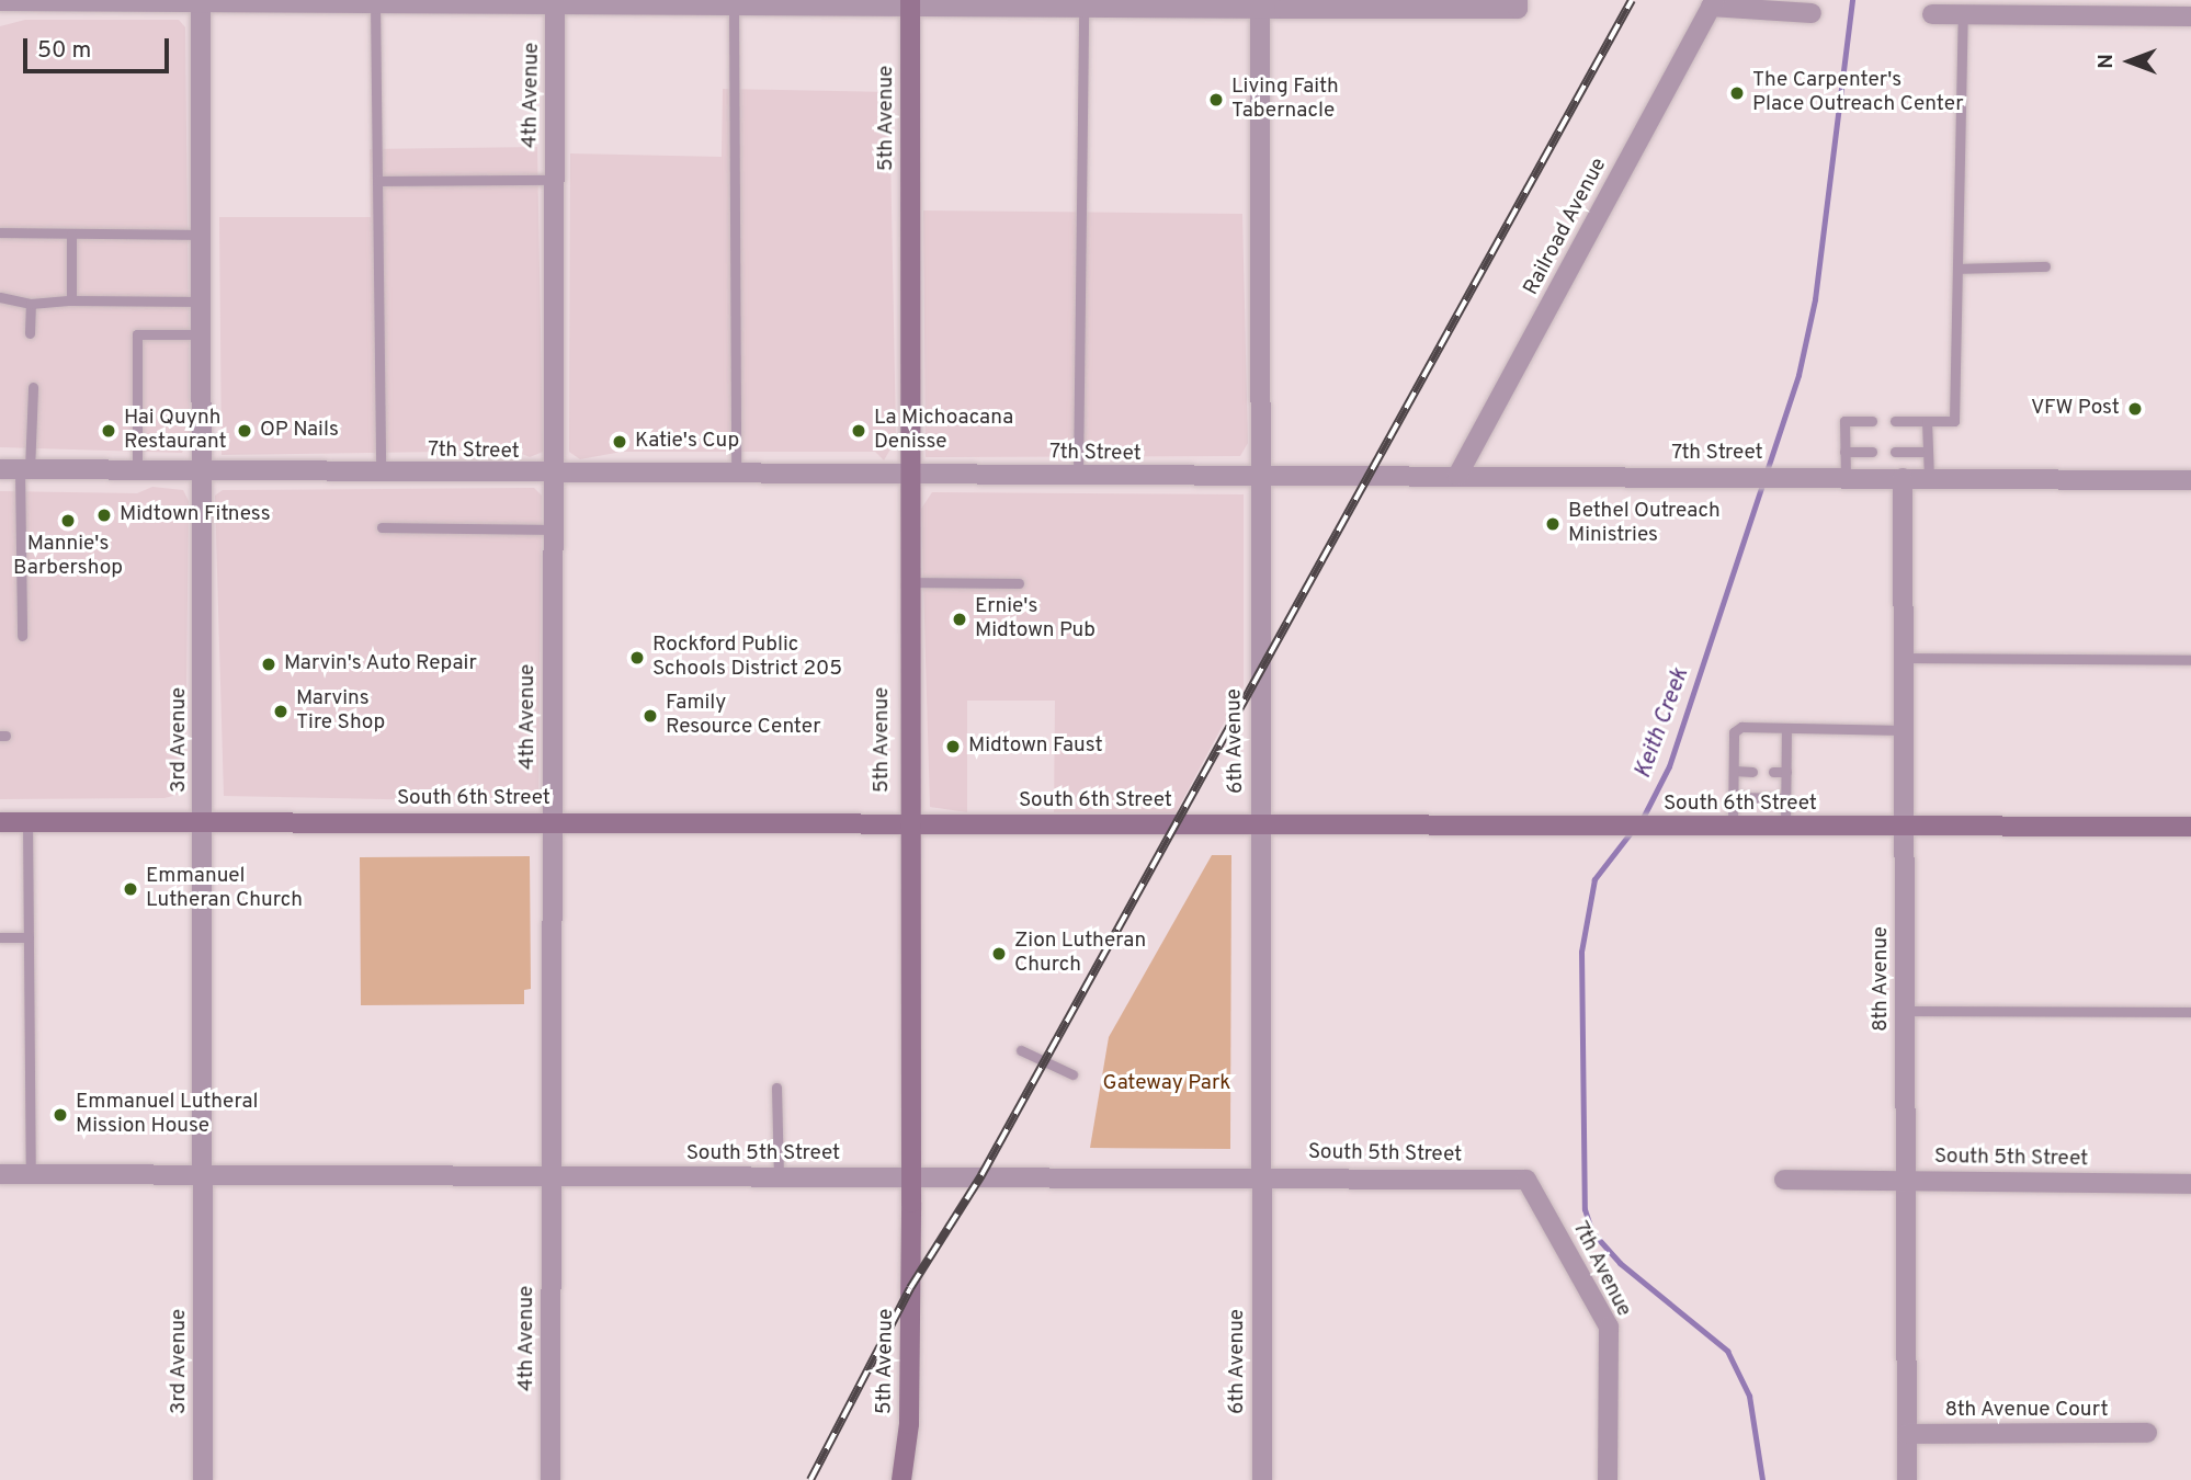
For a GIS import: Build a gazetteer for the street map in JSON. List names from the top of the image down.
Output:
{
  "streets": {
    "street": [
      "4th Avenue",
      "5th Avenue",
      "Railroad Avenue",
      "7th Street",
      "3rd Avenue",
      "6th Avenue",
      "South 6th Street",
      "8th Avenue",
      "South 5th Street",
      "7th Avenue",
      "8th Avenue Court"
    ]
  },
  "crossings": [
    ["4th Avenue", "7th Street"],
    ["4th Avenue", "South 6th Street"],
    ["4th Avenue", "South 5th Street"],
    ["5th Avenue", "7th Street"],
    ["5th Avenue", "South 6th Street"],
    ["5th Avenue", "South 5th Street"],
    ["Railroad Avenue", "7th Street"],
    ["7th Street", "3rd Avenue"],
    ["7th Street", "6th Avenue"],
    ["7th Street", "8th Avenue"],
    ["3rd Avenue", "South 6th Street"],
    ["3rd Avenue", "South 5th Street"],
    ["6th Avenue", "South 6th Street"],
    ["6th Avenue", "South 5th Street"],
    ["South 6th Street", "8th Avenue"],
    ["8th Avenue", "South 5th Street"],
    ["8th Avenue", "8th Avenue Court"],
    ["South 5th Street", "7th Avenue"]
  ],
  "water": ["Keith Creek"],
  "parks": ["Gateway Park"],
  "places": [
    "The Carpenter's Place Outreach Center",
    "Living Faith Tabernacle",
    "VFW Post",
    "Hai Quynh Restaurant",
    "OP Nails",
    "La Michoacana Denisse",
    "Katie's Cup",
    "Midtown Fitness",
    "Mannie's Barbershop",
    "Bethel Outreach Ministries",
    "Ernie's Midtown Pub",
    "Rockford Public Schools District 205",
    "Marvin's Auto Repair",
    "Marvins Tire Shop",
    "Family Resource Center",
    "Midtown Faust",
    "Emmanuel Lutheran Church",
    "Zion Lutheran Church",
    "Emmanuel Lutheral Mission House"
  ],
  "scale_bar": "50 m",
  "north": "left"
}
